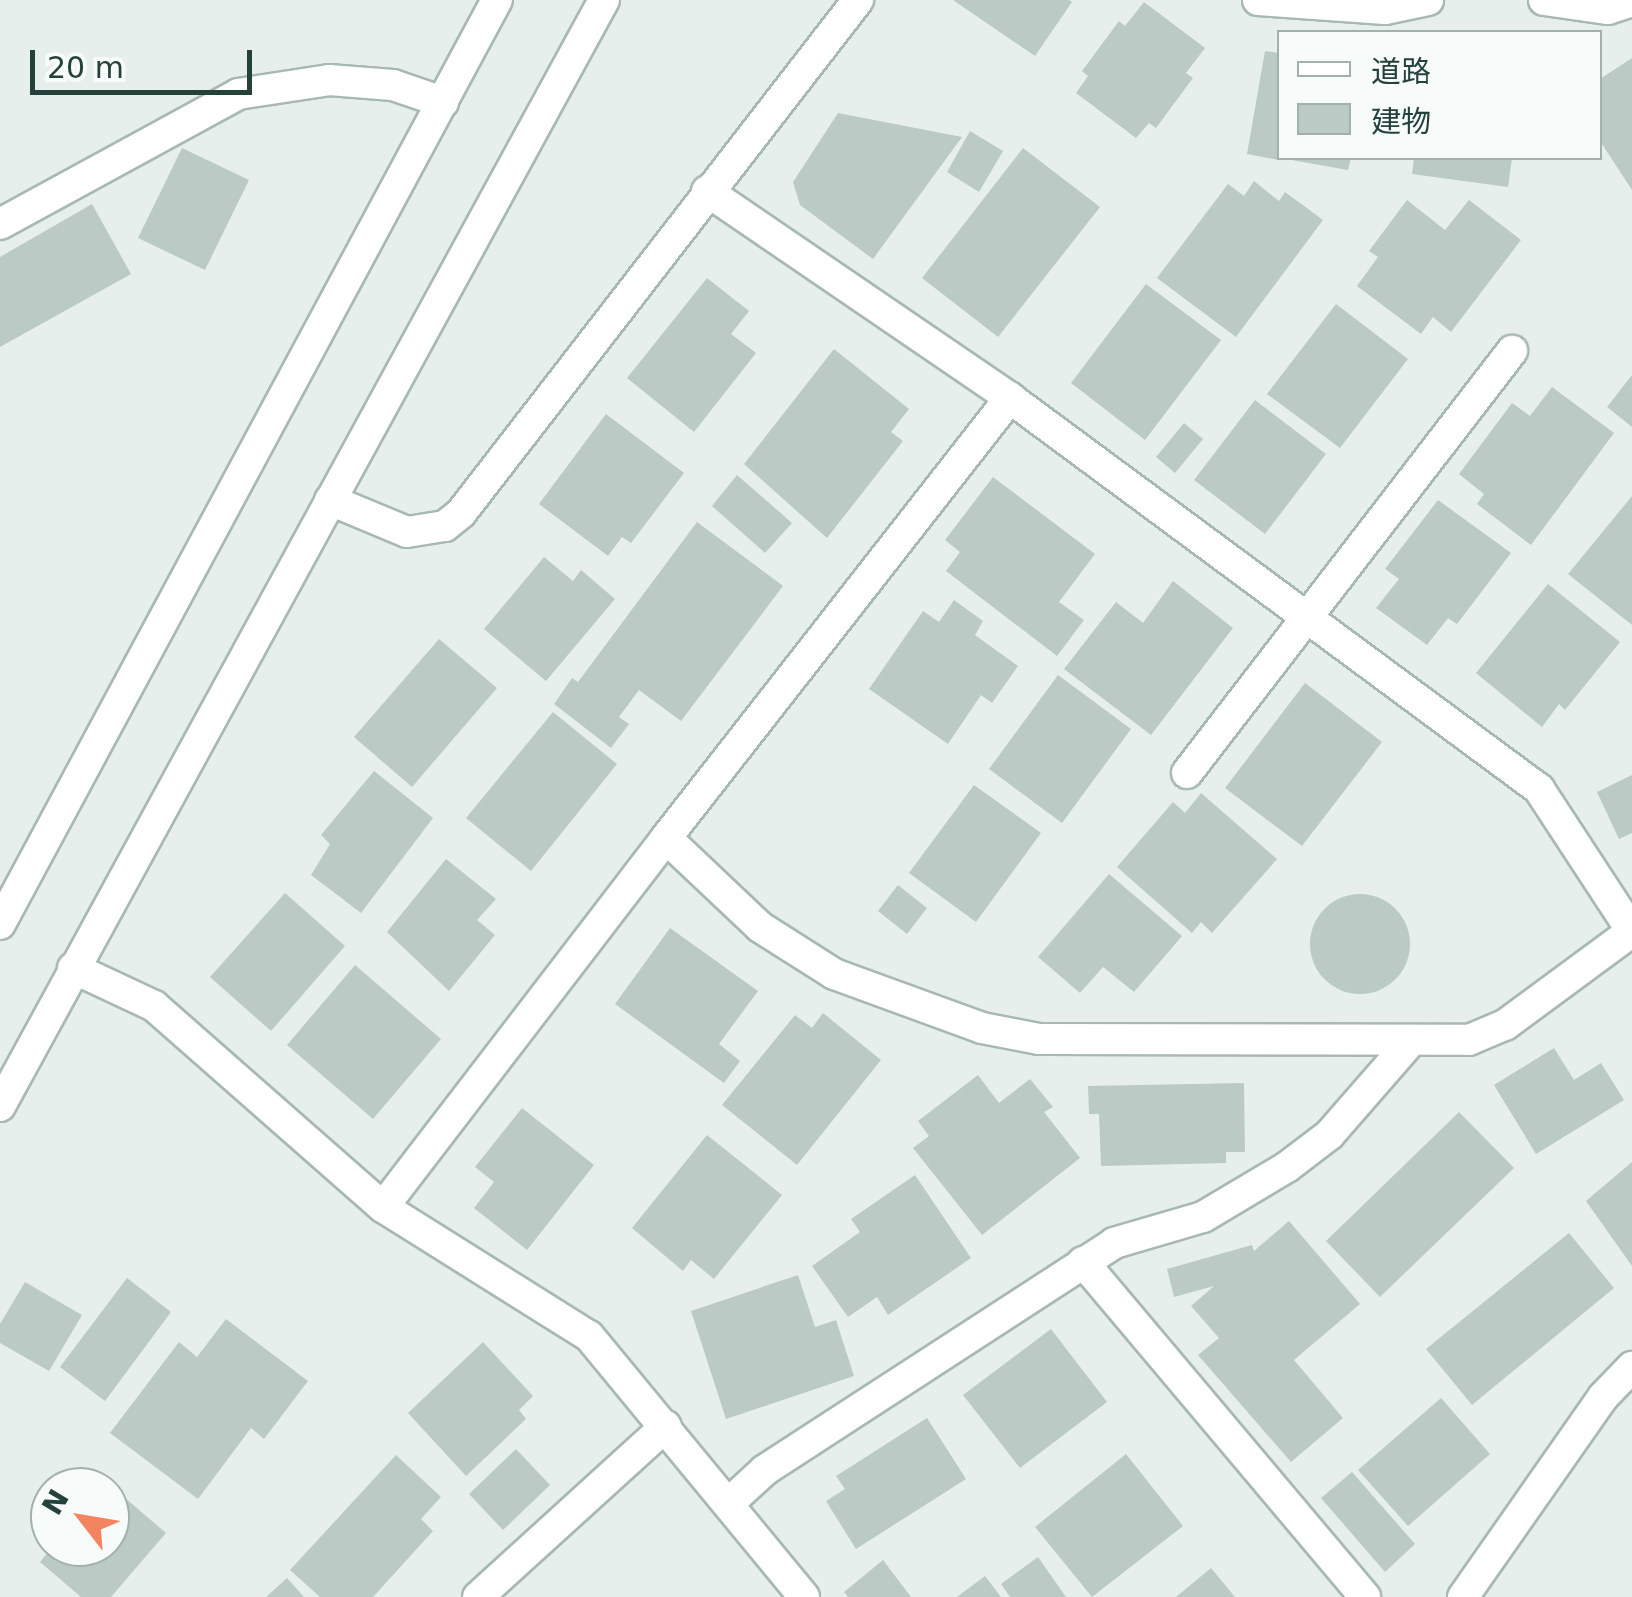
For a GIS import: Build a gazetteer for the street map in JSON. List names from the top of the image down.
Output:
{
  "legend": ["道路", "建物"],
  "scale_bar": "20 m",
  "north": "top left"
}
